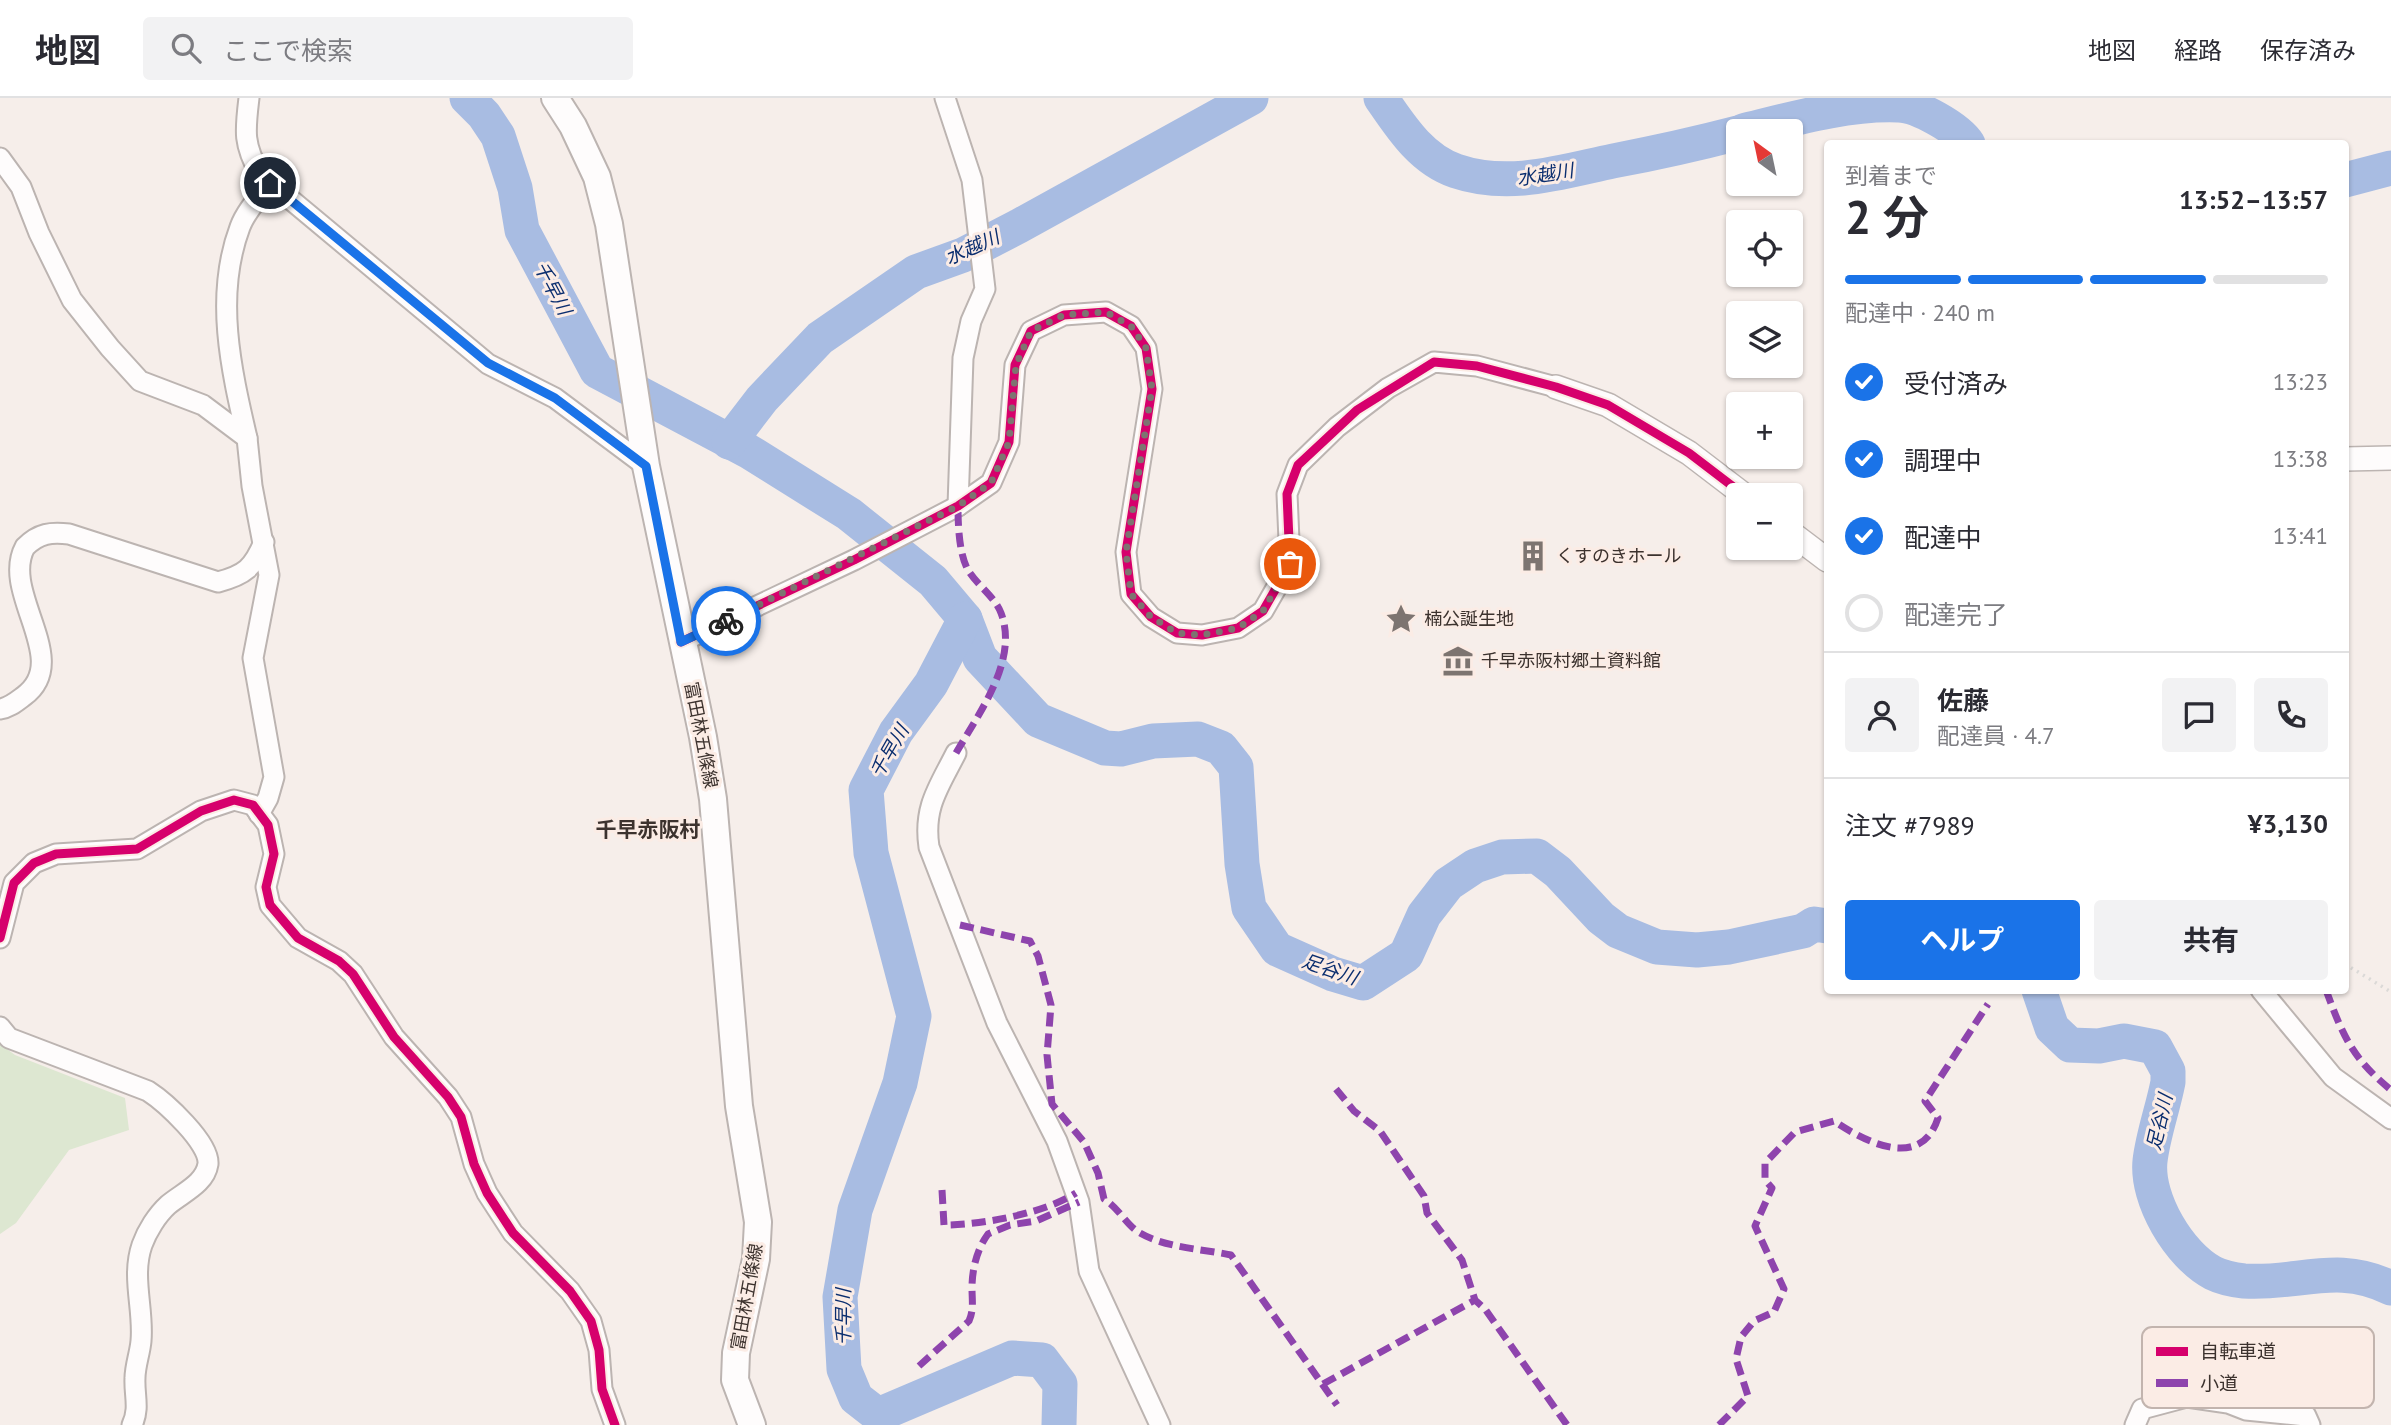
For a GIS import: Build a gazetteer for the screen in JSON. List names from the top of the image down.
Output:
{
  "streets": {
    "main road": ["富田林五條線"]
  },
  "districts": ["千早赤阪村"],
  "water": ["水越川", "千早川", "足谷川"],
  "places": {
    "building": ["くすのきホール"],
    "place": ["楠公誕生地"],
    "museum": ["千早赤阪村郷土資料館"]
  },
  "legend": ["自転車道", "小道"],
  "north": "top left",
  "page": {
    "header": "地図",
    "search": "ここで検索",
    "nav": ["地図", "経路", "保存済み"],
    "map_buttons": ["+", "−"],
    "heading": ["2 分", "到着まで", "13:52–13:57"],
    "panel": [
      "佐藤",
      "配達員 · 4.7",
      "注文 #7989",
      "¥3,130"
    ],
    "bar": "配達中 · 240 m",
    "list": [
      ["受付済み", "13:23"],
      ["調理中", "13:38"],
      ["配達中", "13:41"],
      "配達完了"
    ],
    "buttons": ["ヘルプ", "共有"]
  }
}
